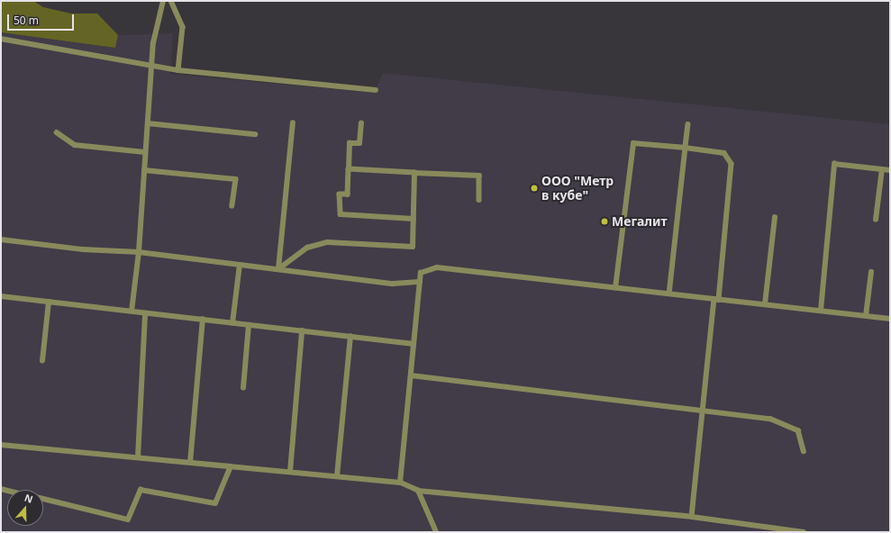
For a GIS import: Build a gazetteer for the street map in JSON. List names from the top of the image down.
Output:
{
  "places": ["ООО \"Метр в кубе\"", "Мегалит"],
  "scale_bar": "50 m",
  "north": "top"
}
